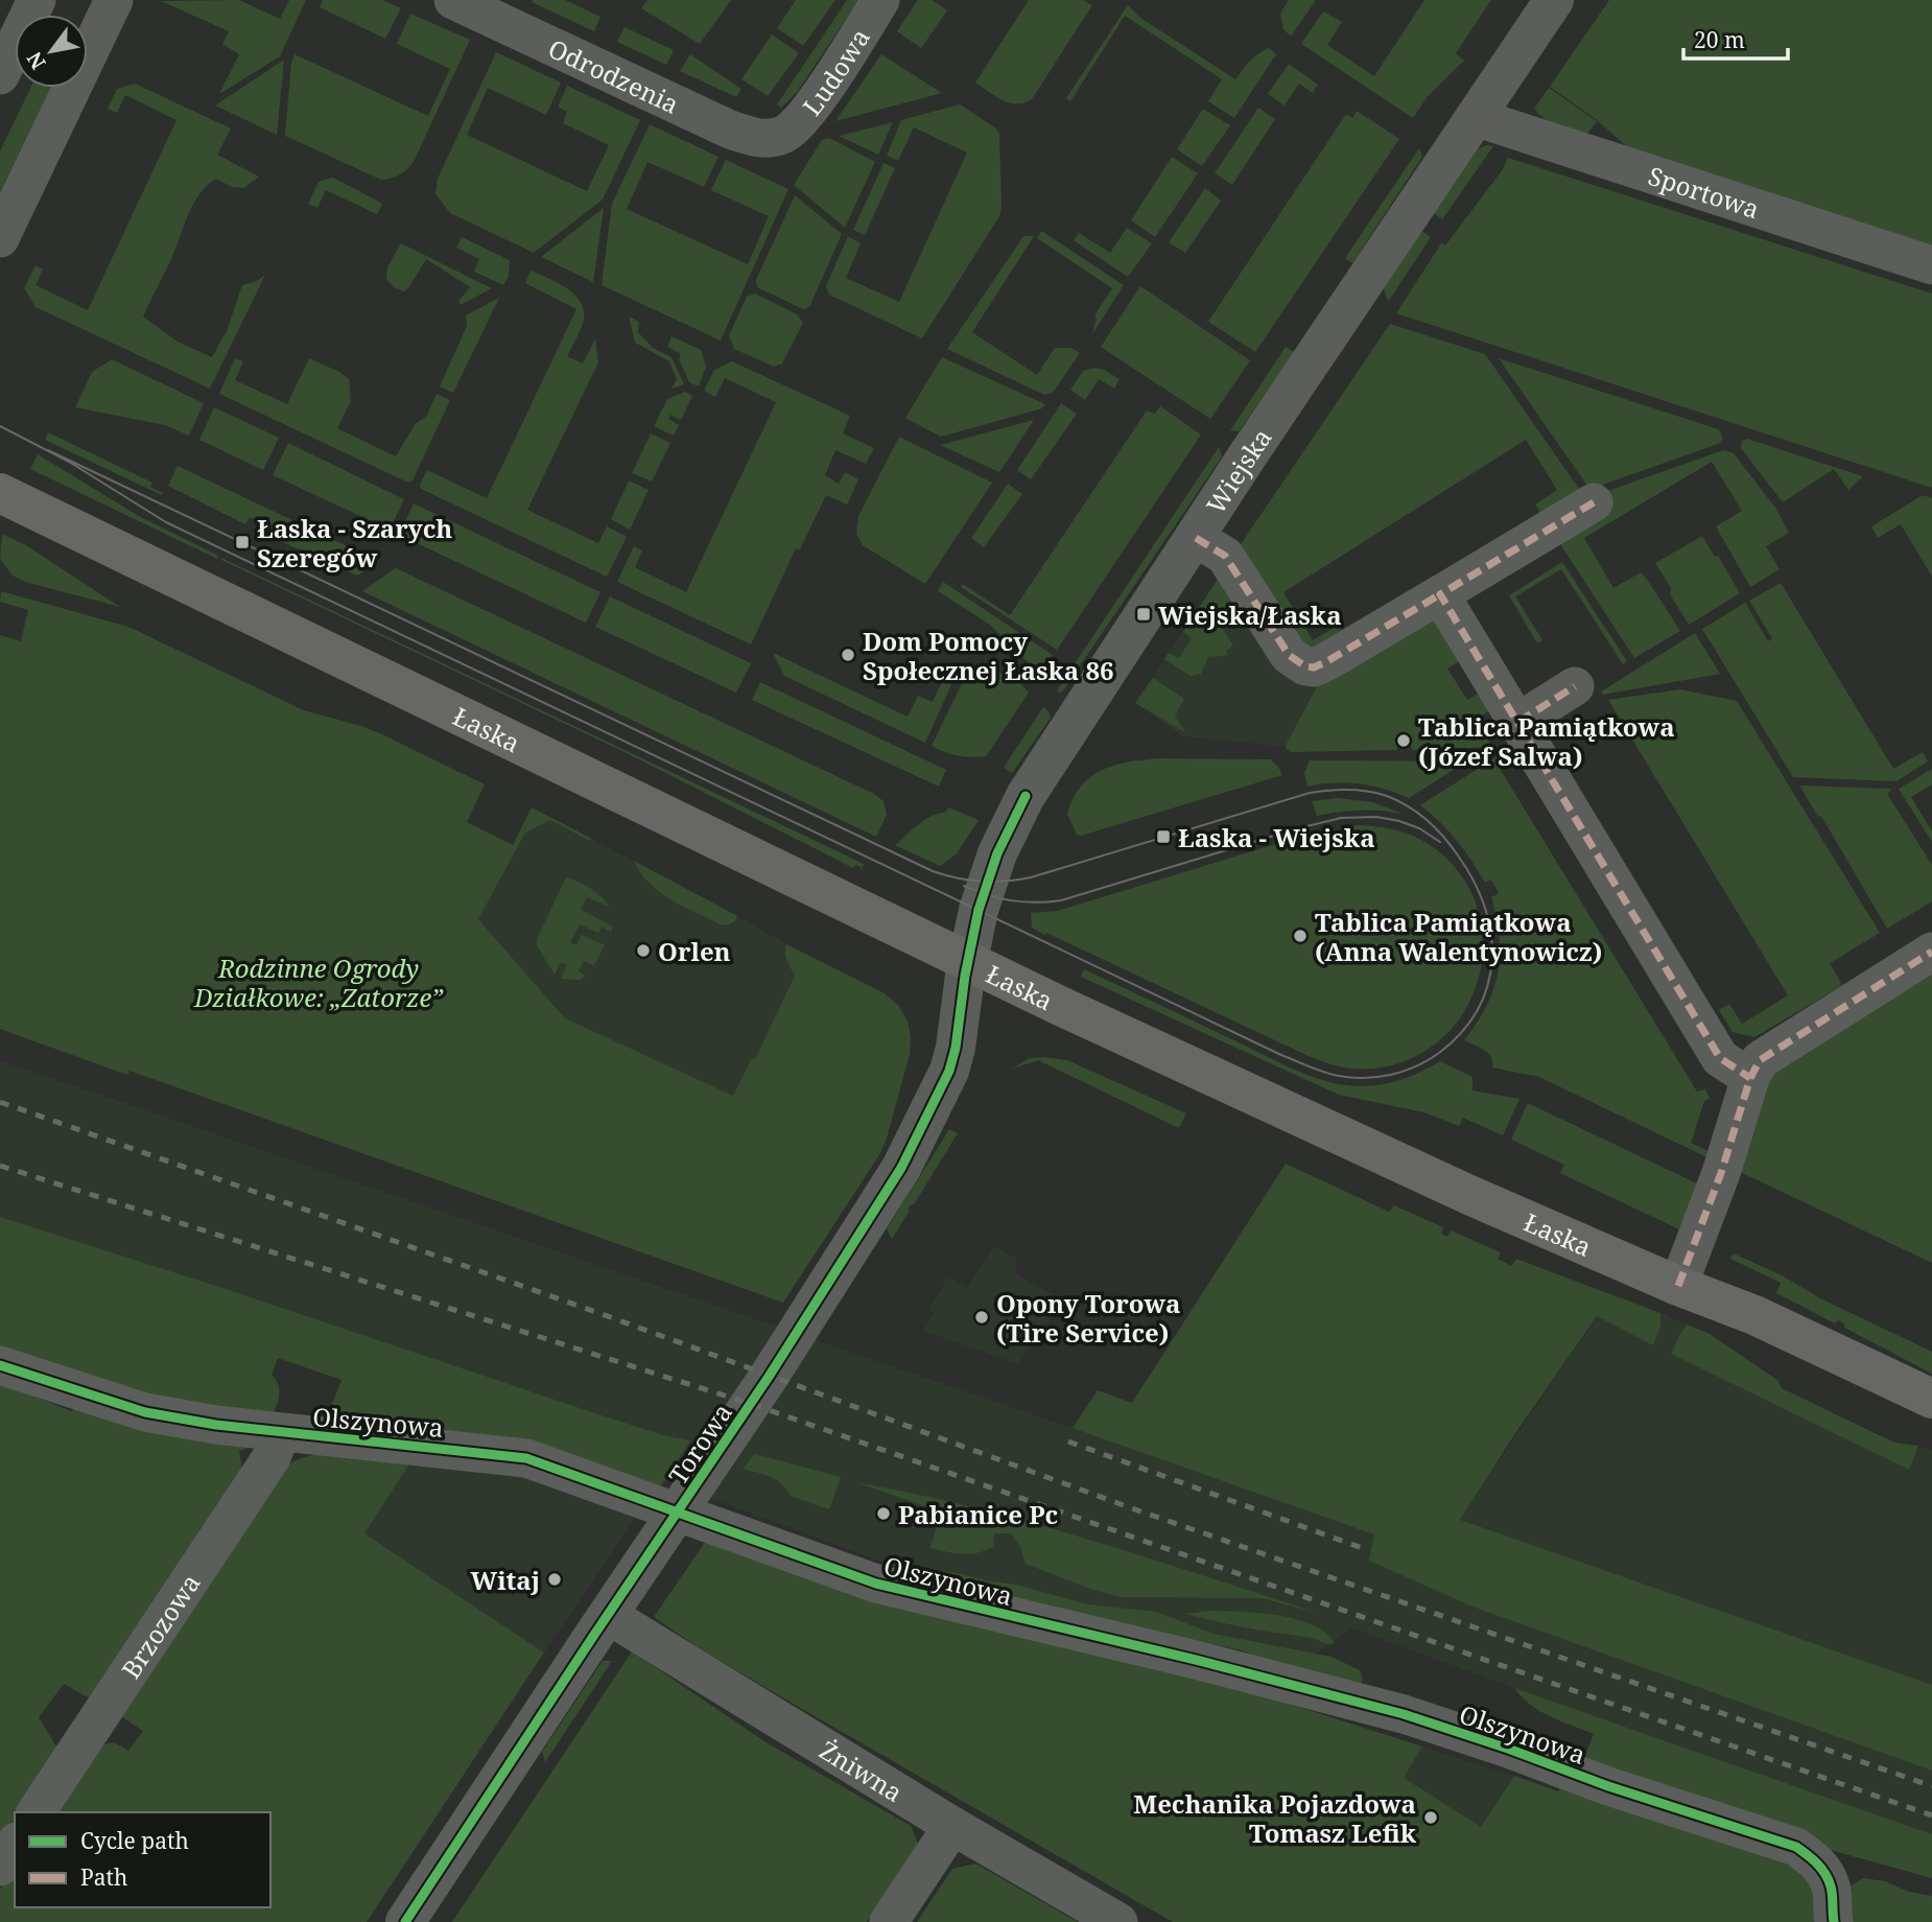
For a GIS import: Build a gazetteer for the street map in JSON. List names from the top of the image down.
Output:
{
  "streets": {
    "main road": ["Łaska"],
    "street": [
      "Ludowa",
      "Odrodzenia",
      "Sportowa",
      "Wiejska",
      "Olszynowa",
      "Torowa",
      "Brzozowa",
      "Żniwna"
    ]
  },
  "crossings": [
    ["Ludowa", "Odrodzenia"],
    ["Sportowa", "Wiejska"],
    ["Wiejska", "Łaska"],
    ["Wiejska", "Torowa"],
    ["Łaska", "Torowa"],
    ["Olszynowa", "Torowa"],
    ["Olszynowa", "Brzozowa"],
    ["Torowa", "Żniwna"]
  ],
  "parks": ["Rodzinne Ogrody Działkowe: „Zatorze”"],
  "places": {
    "transit": ["Łaska - Szarych Szeregów", "Wiejska/Łaska", "Łaska - Wiejska"],
    "other": [
      "Dom Pomocy Społecznej Łaska 86",
      "Tablica Pamiątkowa (Józef Salwa)",
      "Tablica Pamiątkowa (Anna Walentynowicz)",
      "Orlen",
      "Opony Torowa (Tire Service)",
      "Pabianice Pc",
      "Witaj",
      "Mechanika Pojazdowa Tomasz Lefik"
    ]
  },
  "legend": ["Cycle path", "Path"],
  "scale_bar": "20 m",
  "north": "bottom left"
}
